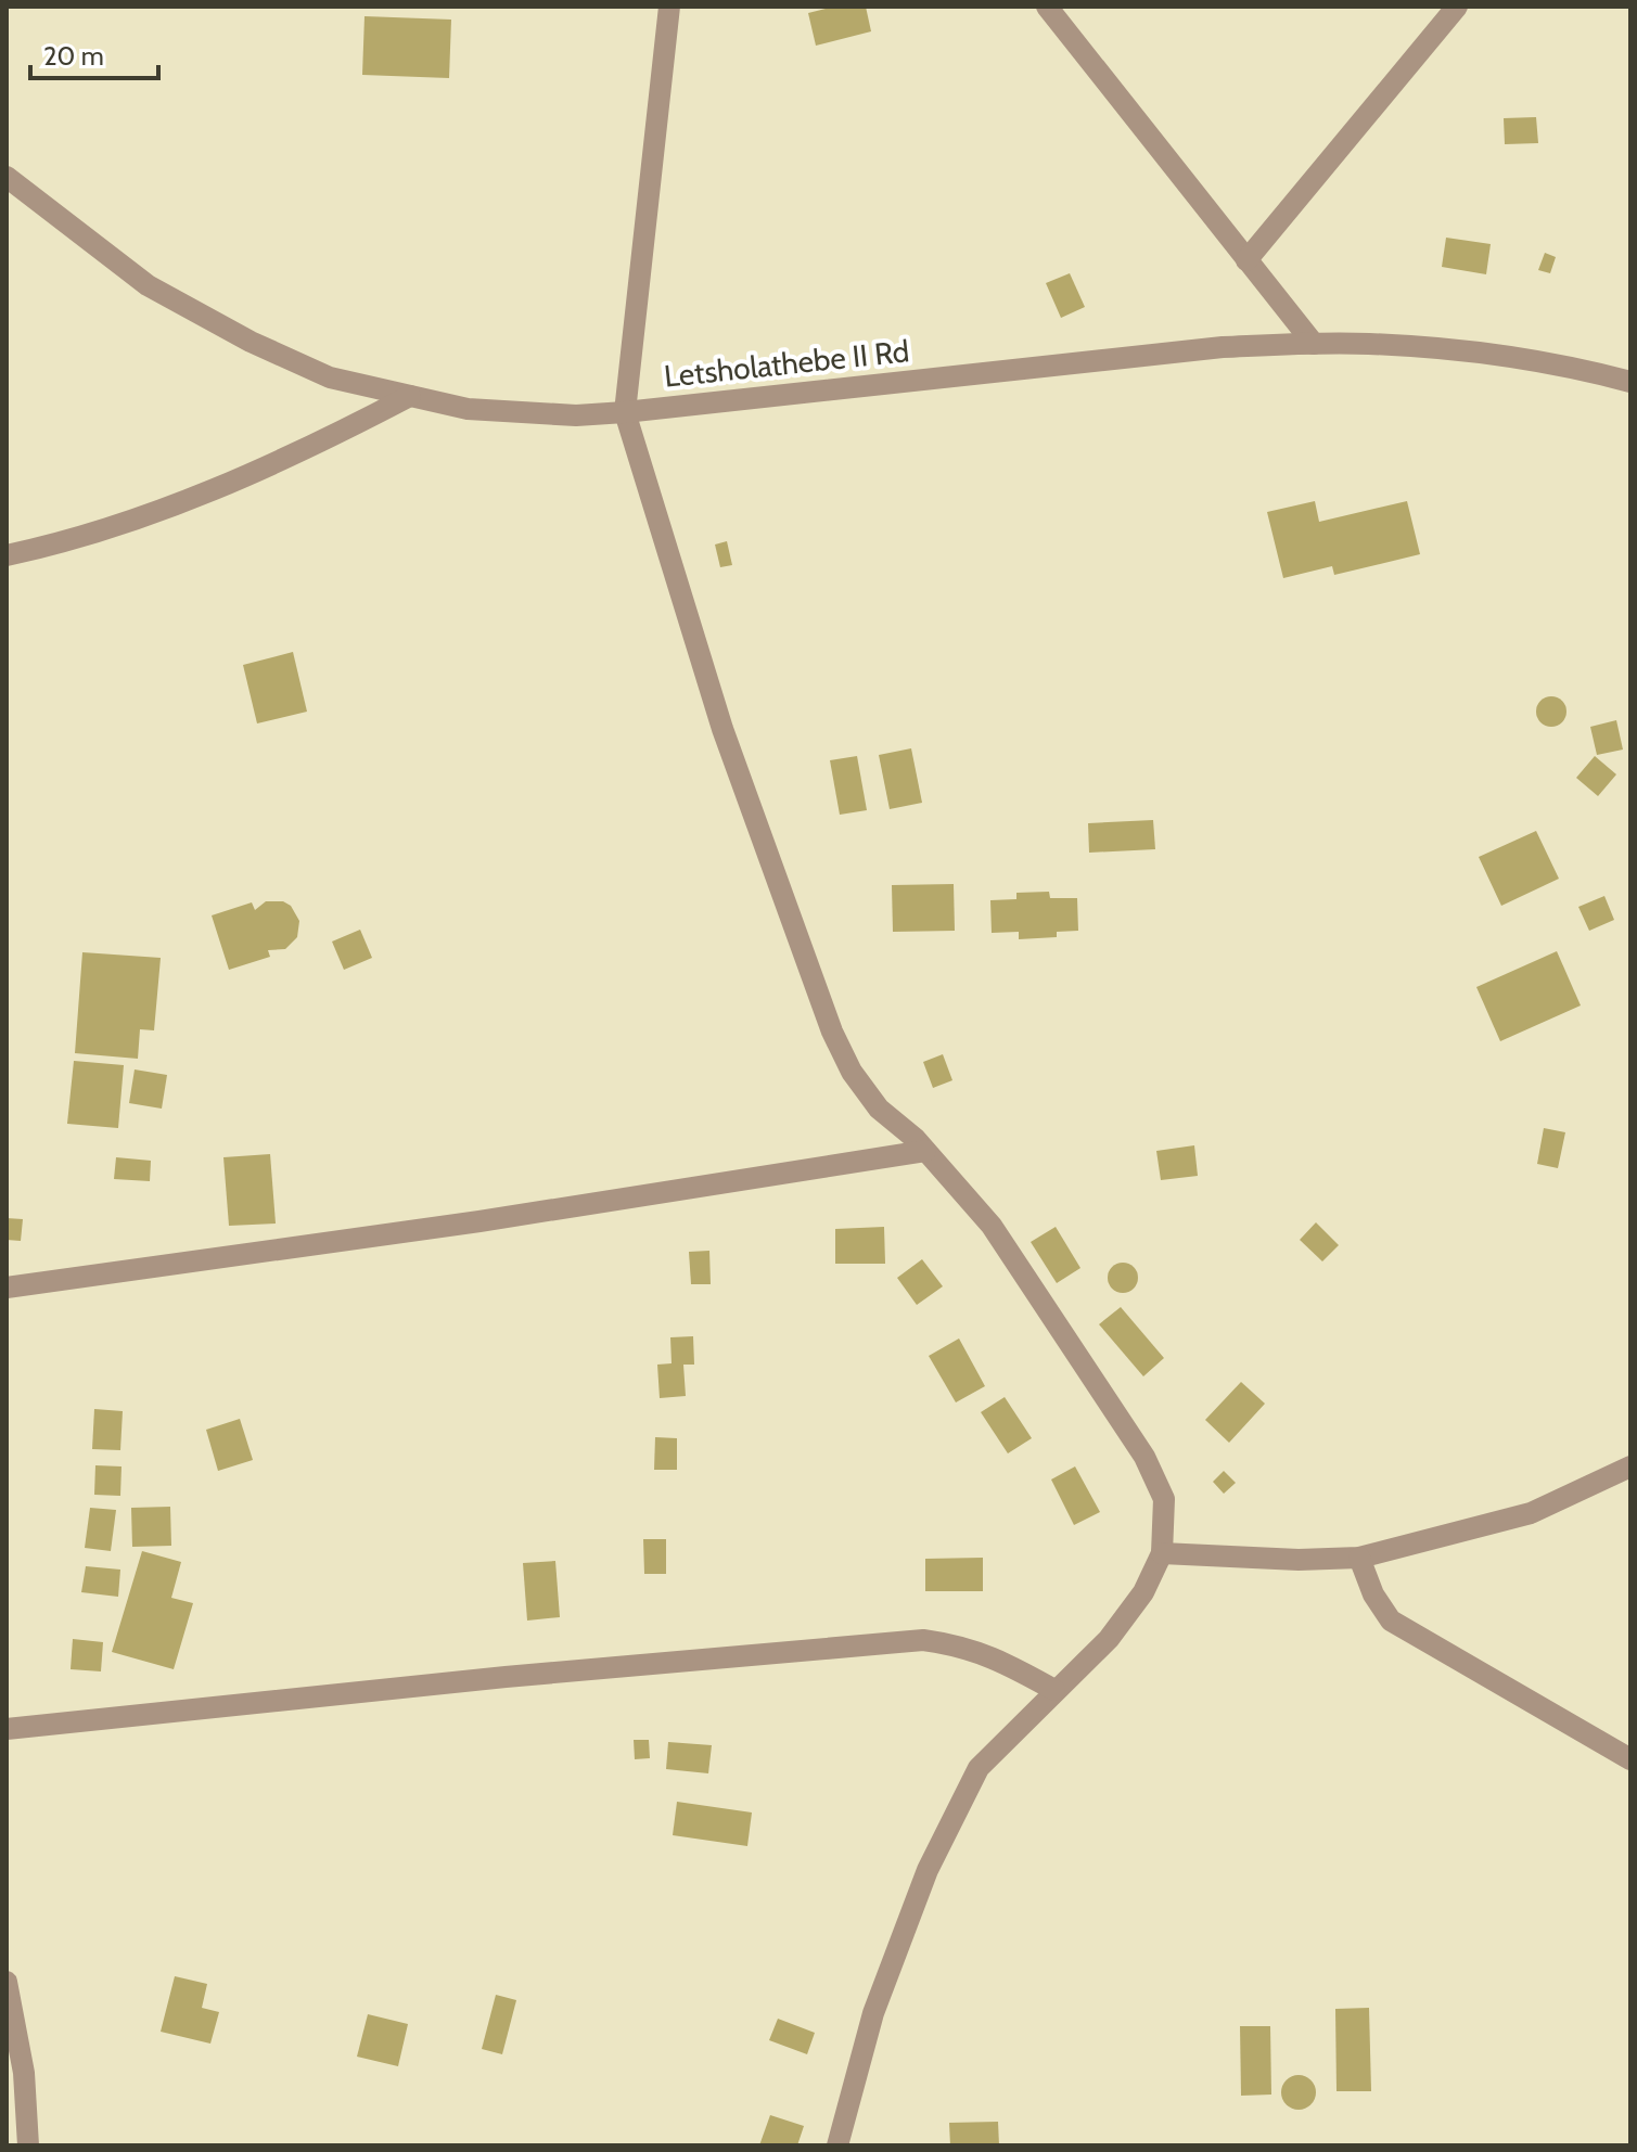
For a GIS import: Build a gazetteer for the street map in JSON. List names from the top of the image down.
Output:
{
  "streets": {
    "street": ["Letsholathebe II Rd"]
  },
  "scale_bar": "20 m"
}
